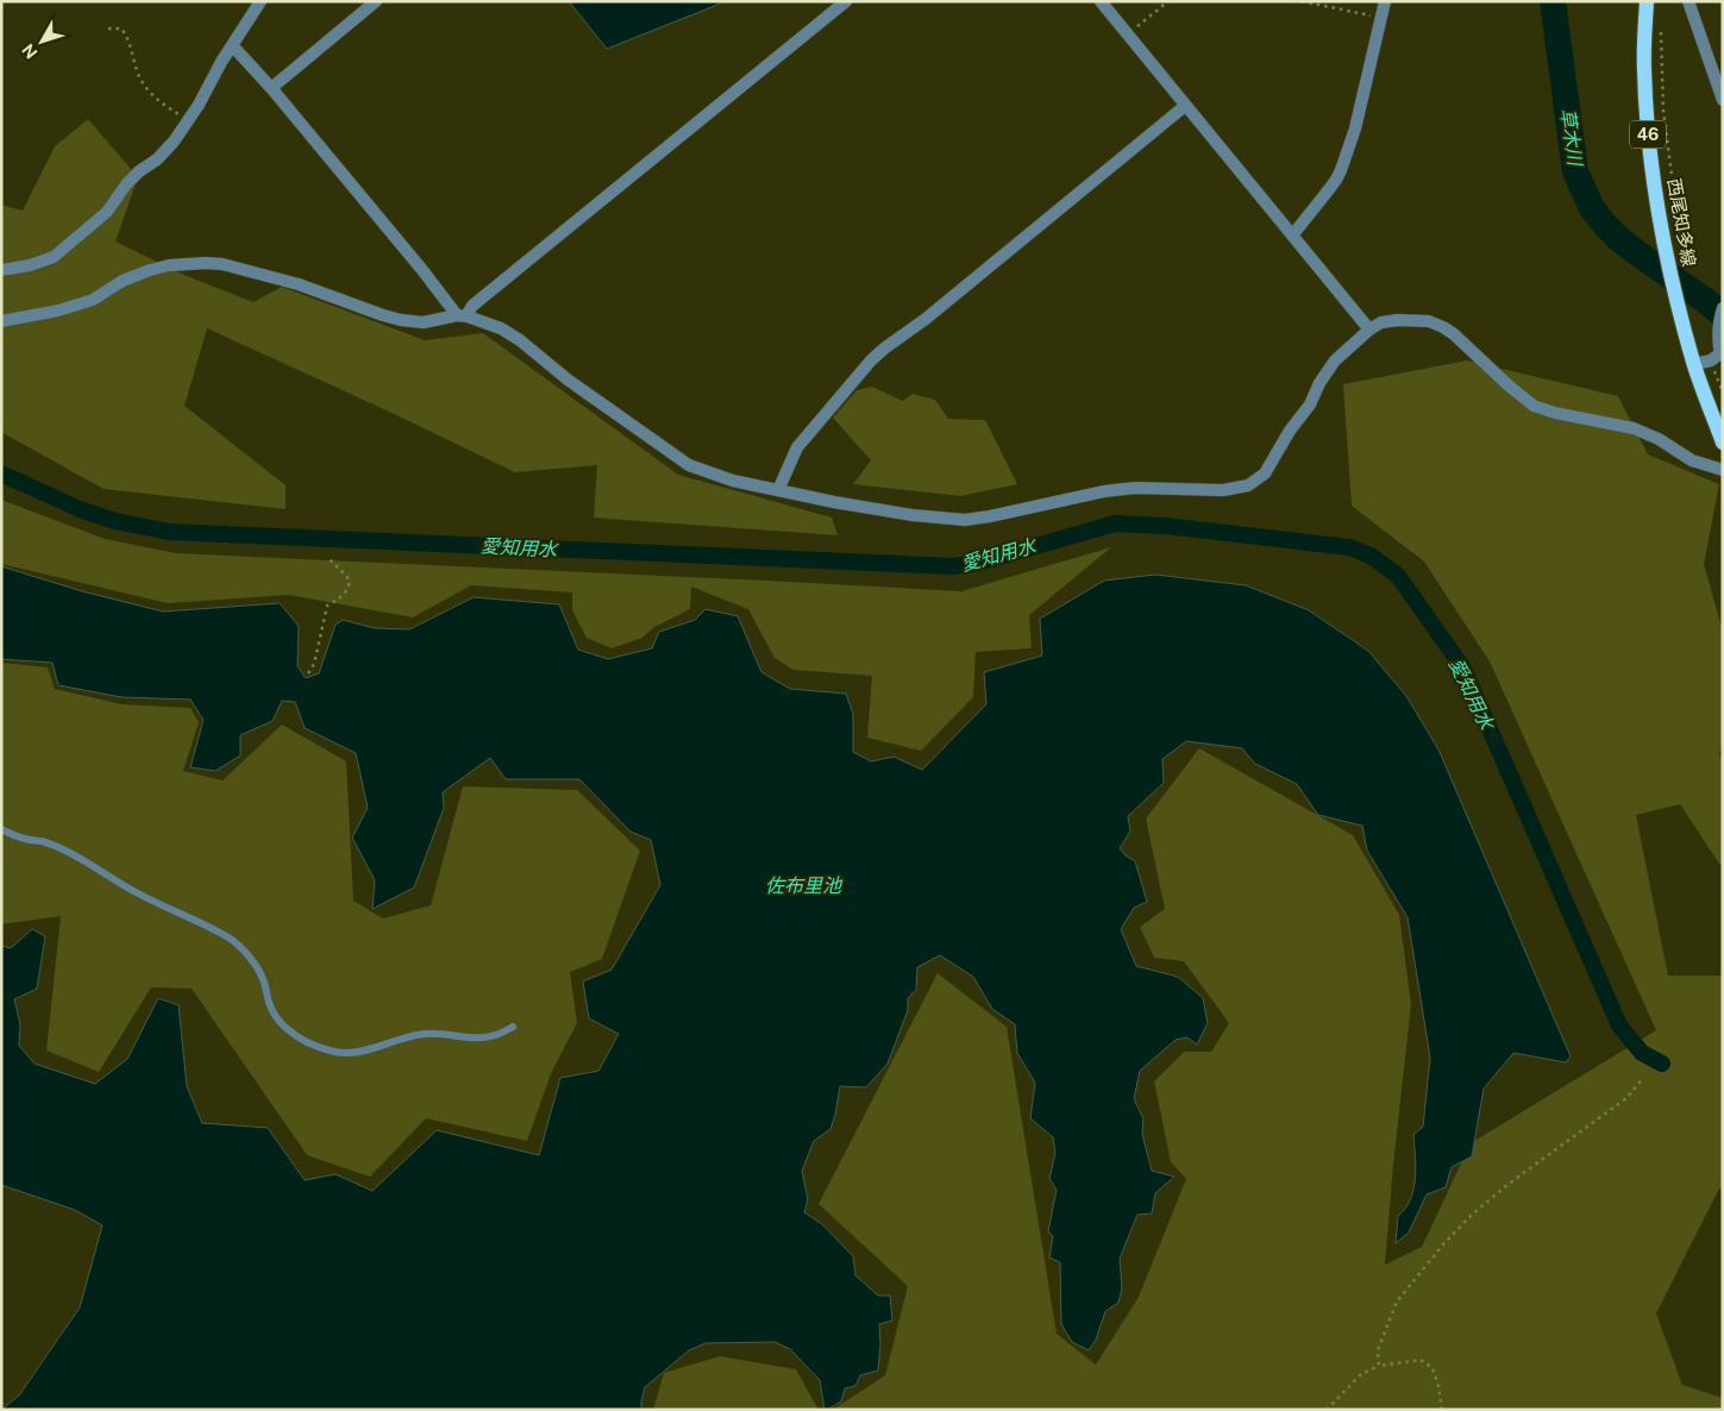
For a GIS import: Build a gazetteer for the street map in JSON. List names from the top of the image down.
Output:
{
  "streets": {
    "main road": ["46", "西尾知多線"]
  },
  "water": ["草木川", "愛知用水", "佐布里池"],
  "north": "bottom left"
}
